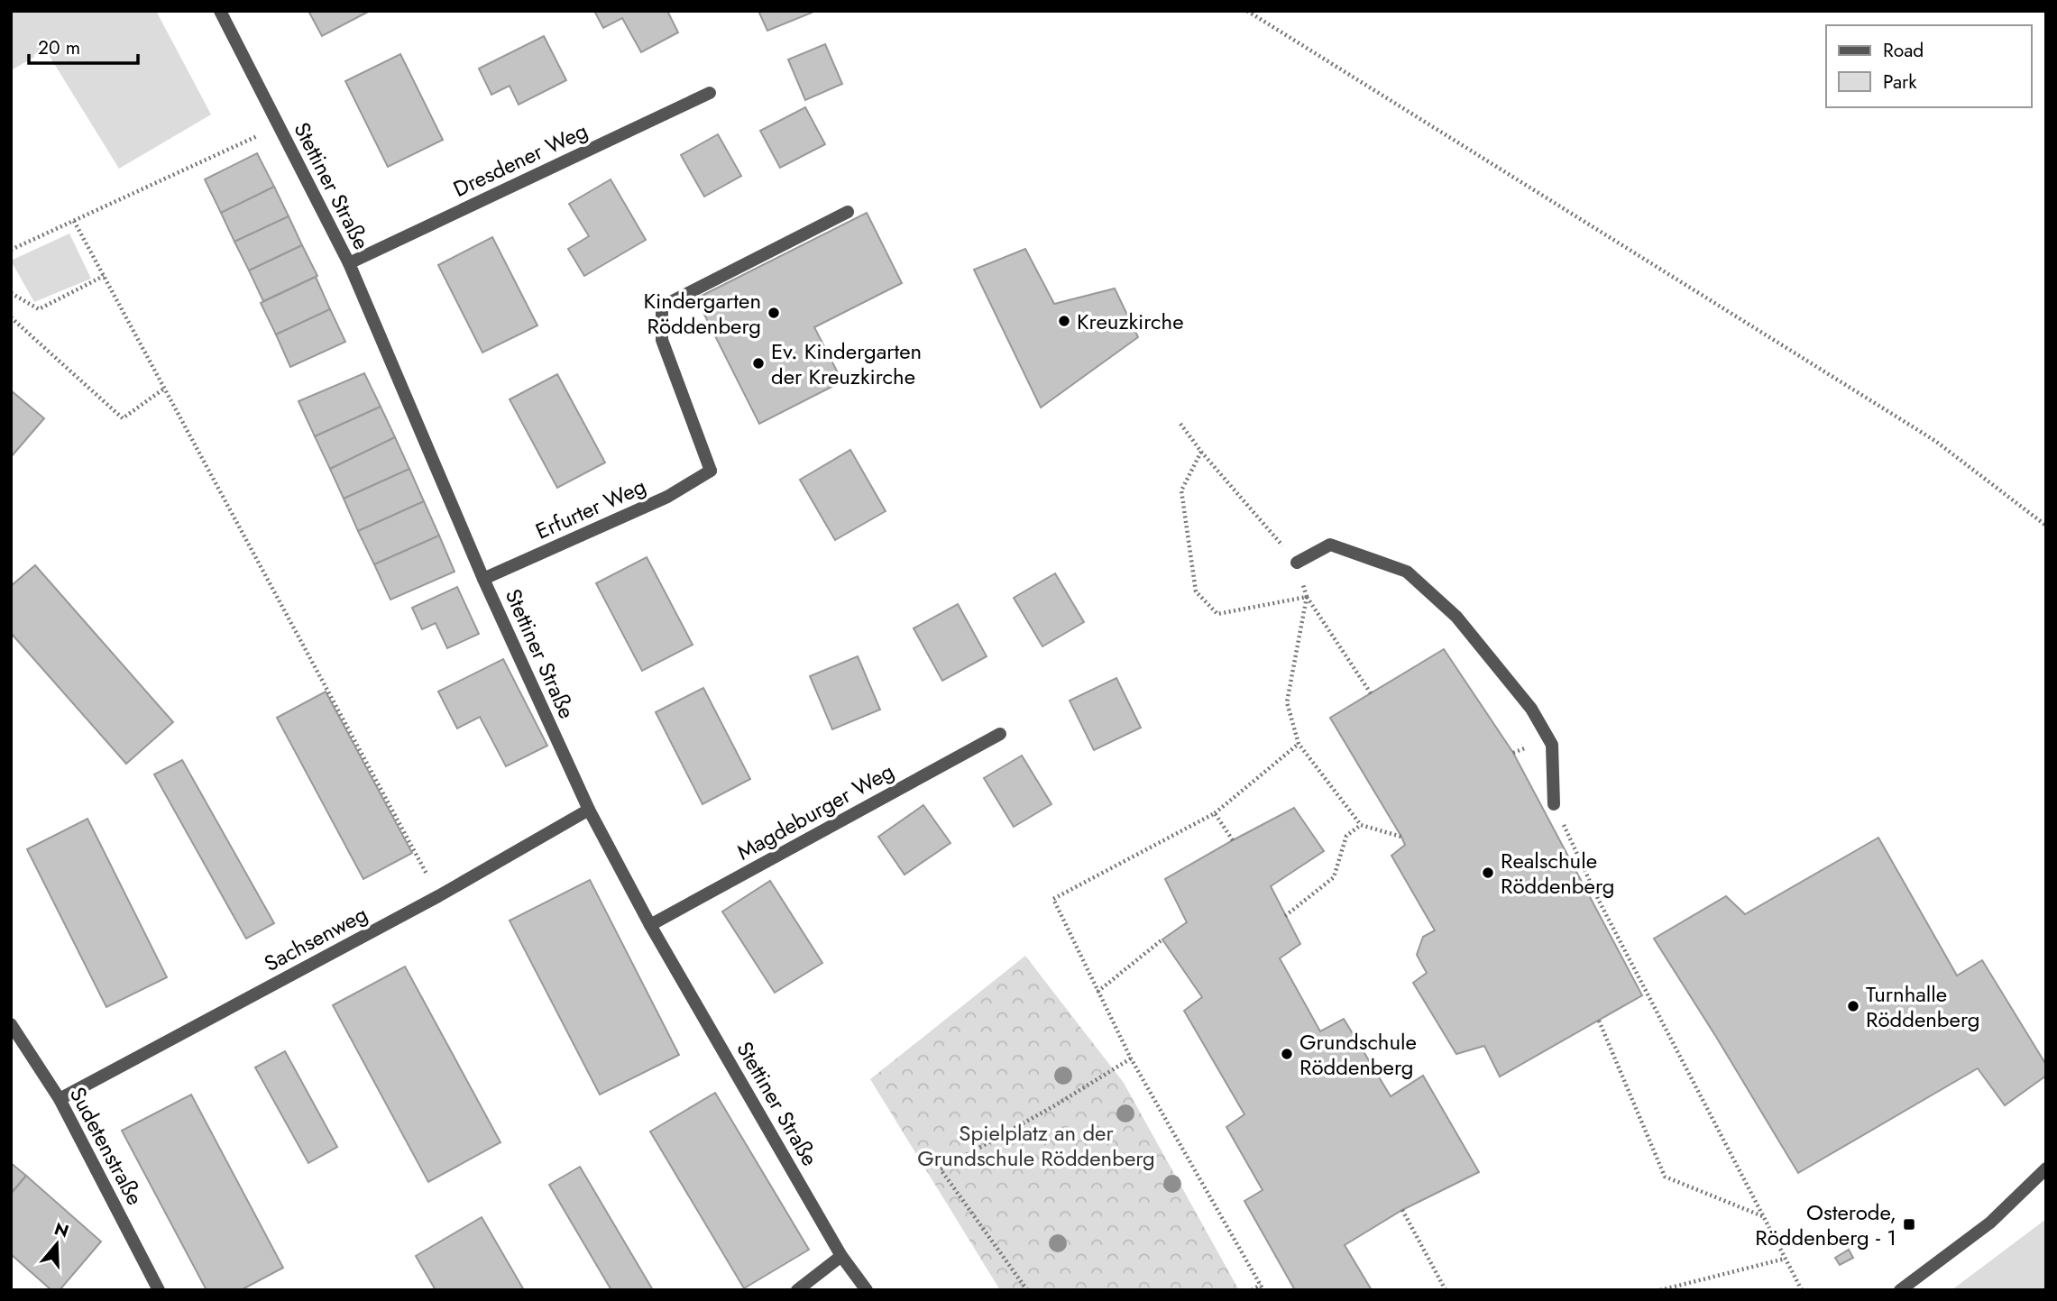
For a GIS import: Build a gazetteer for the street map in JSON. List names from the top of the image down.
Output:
{
  "streets": {
    "street": [
      "Dresdener Weg",
      "Stettiner Straße",
      "Erfurter Weg",
      "Magdeburger Weg",
      "Sachsenweg",
      "Sudetenstraße"
    ]
  },
  "crossings": [
    ["Dresdener Weg", "Stettiner Straße"],
    ["Stettiner Straße", "Erfurter Weg"],
    ["Stettiner Straße", "Magdeburger Weg"],
    ["Stettiner Straße", "Sachsenweg"],
    ["Sachsenweg", "Sudetenstraße"]
  ],
  "parks": ["Spielplatz an der Grundschule Röddenberg"],
  "places": {
    "other": [
      "Kindergarten Röddenberg",
      "Kreuzkirche",
      "Ev. Kindergarten der Kreuzkirche",
      "Realschule Röddenberg",
      "Turnhalle Röddenberg",
      "Grundschule Röddenberg"
    ],
    "transit": ["Osterode, Röddenberg - 1"]
  },
  "legend": ["Road", "Park"],
  "scale_bar": "20 m",
  "north": "top"
}
